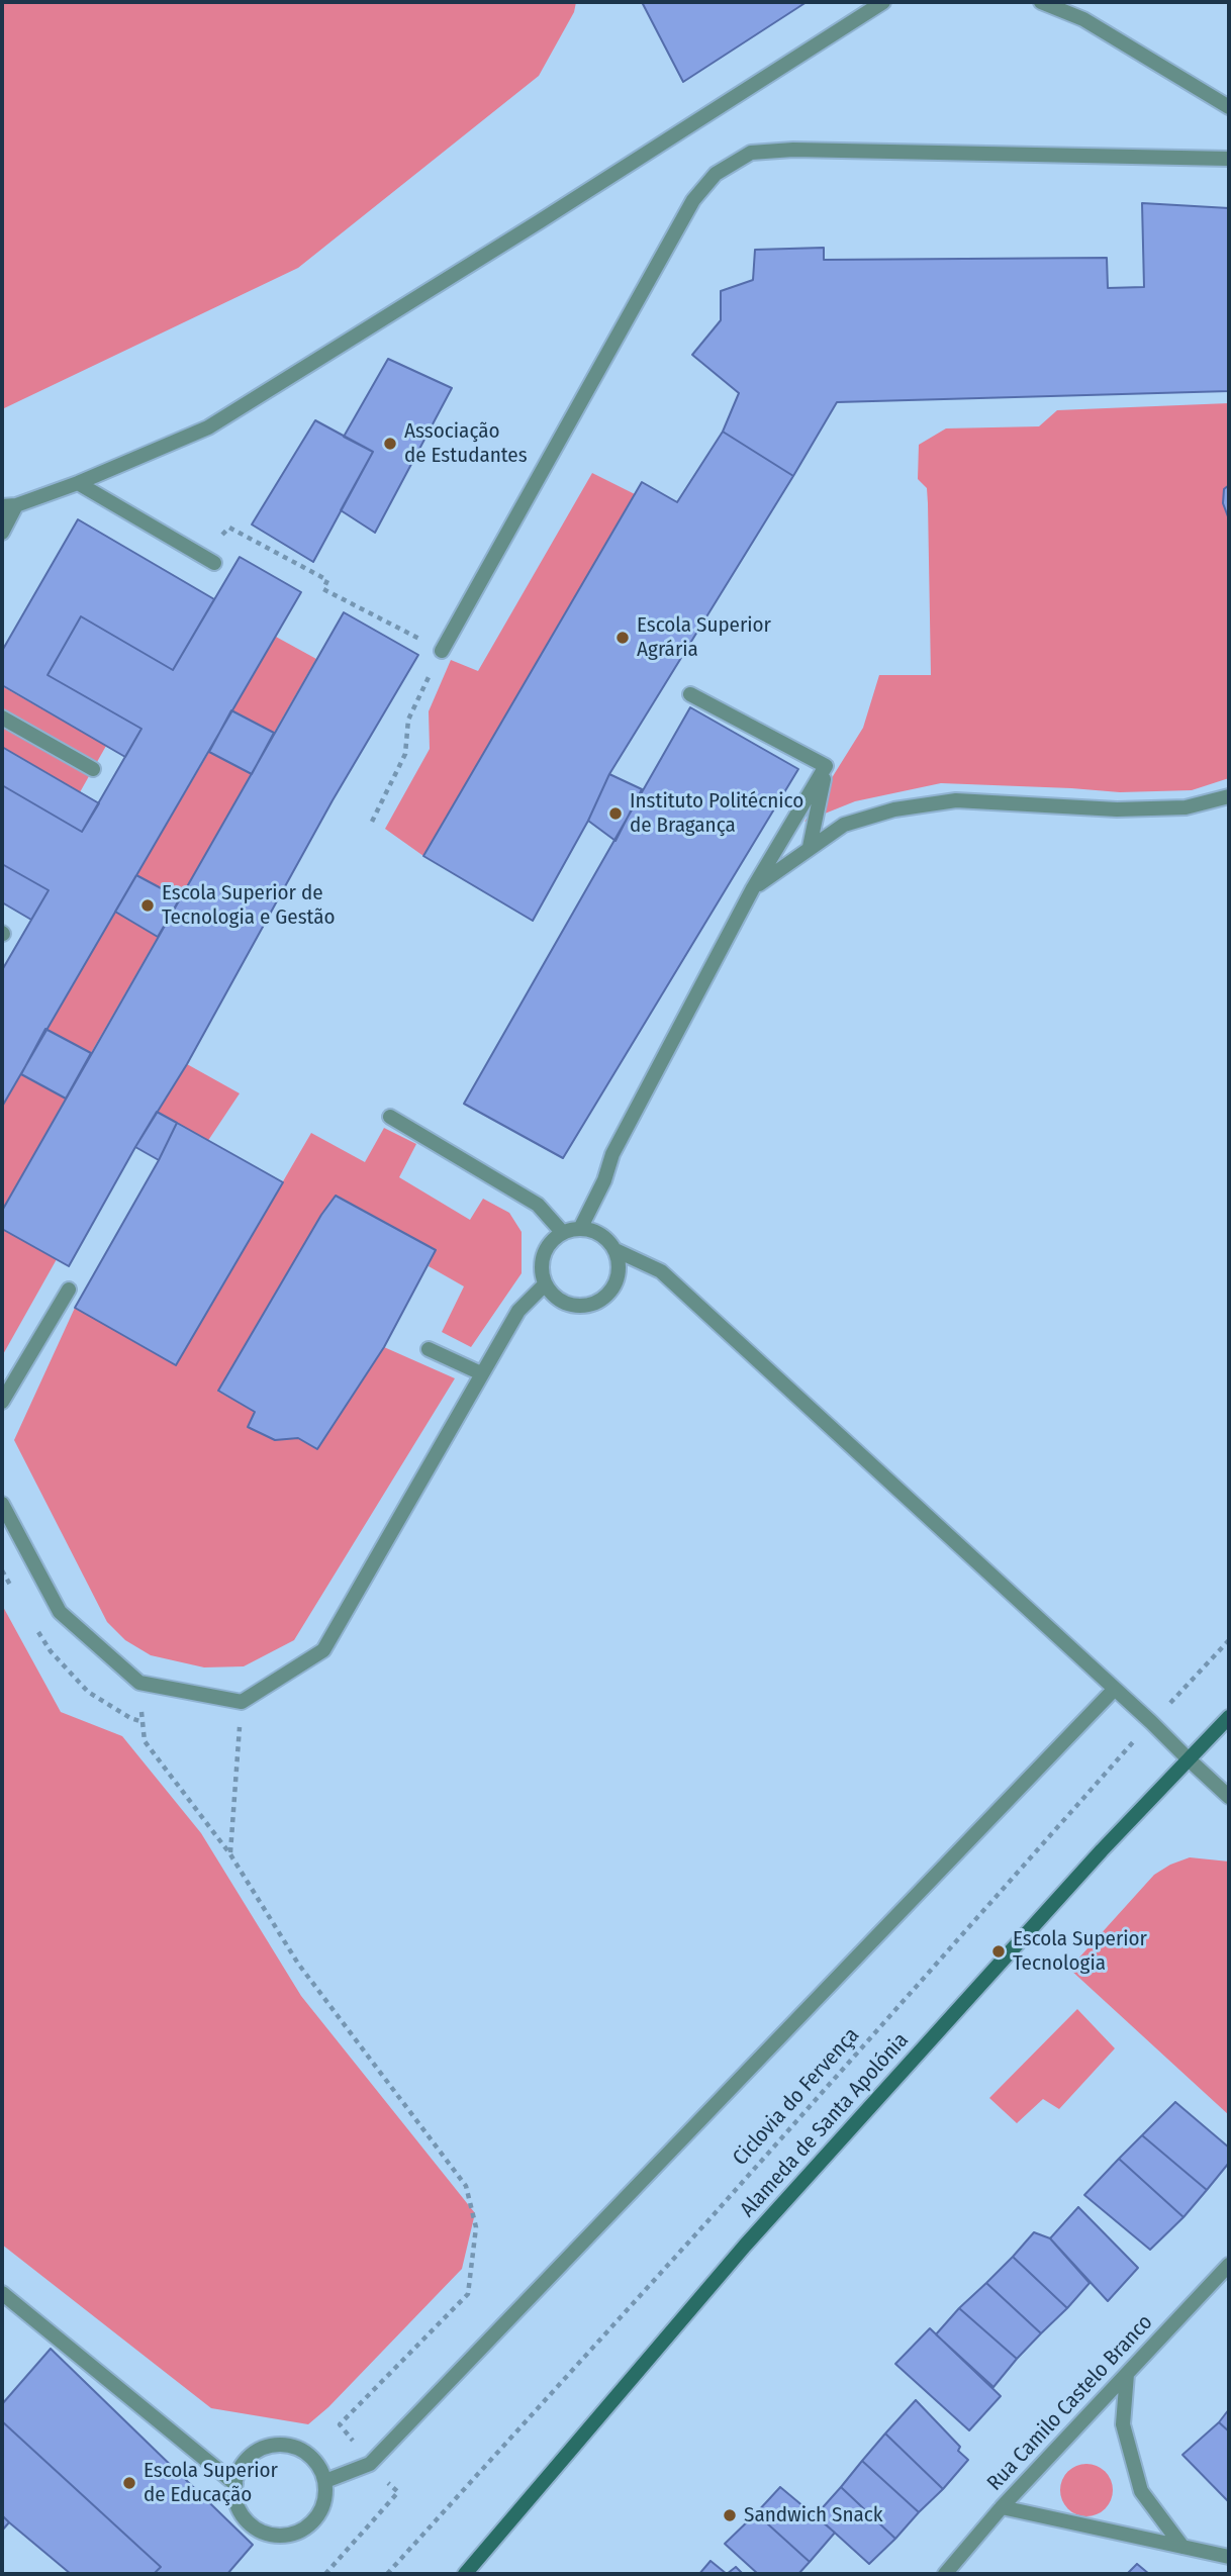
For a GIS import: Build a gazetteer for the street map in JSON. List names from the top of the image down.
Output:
{
  "streets": {
    "street": ["Alameda de Santa Apolónia", "Rua Camilo Castelo Branco"],
    "path": ["Ciclovia do Fervença"]
  },
  "places": [
    "Associação de Estudantes",
    "Escola Superior Agrária",
    "Instituto Politécnico de Bragança",
    "Escola Superior de Tecnologia e Gestão",
    "Escola Superior Tecnologia",
    "Escola Superior de Educação",
    "Sandwich Snack"
  ]
}
